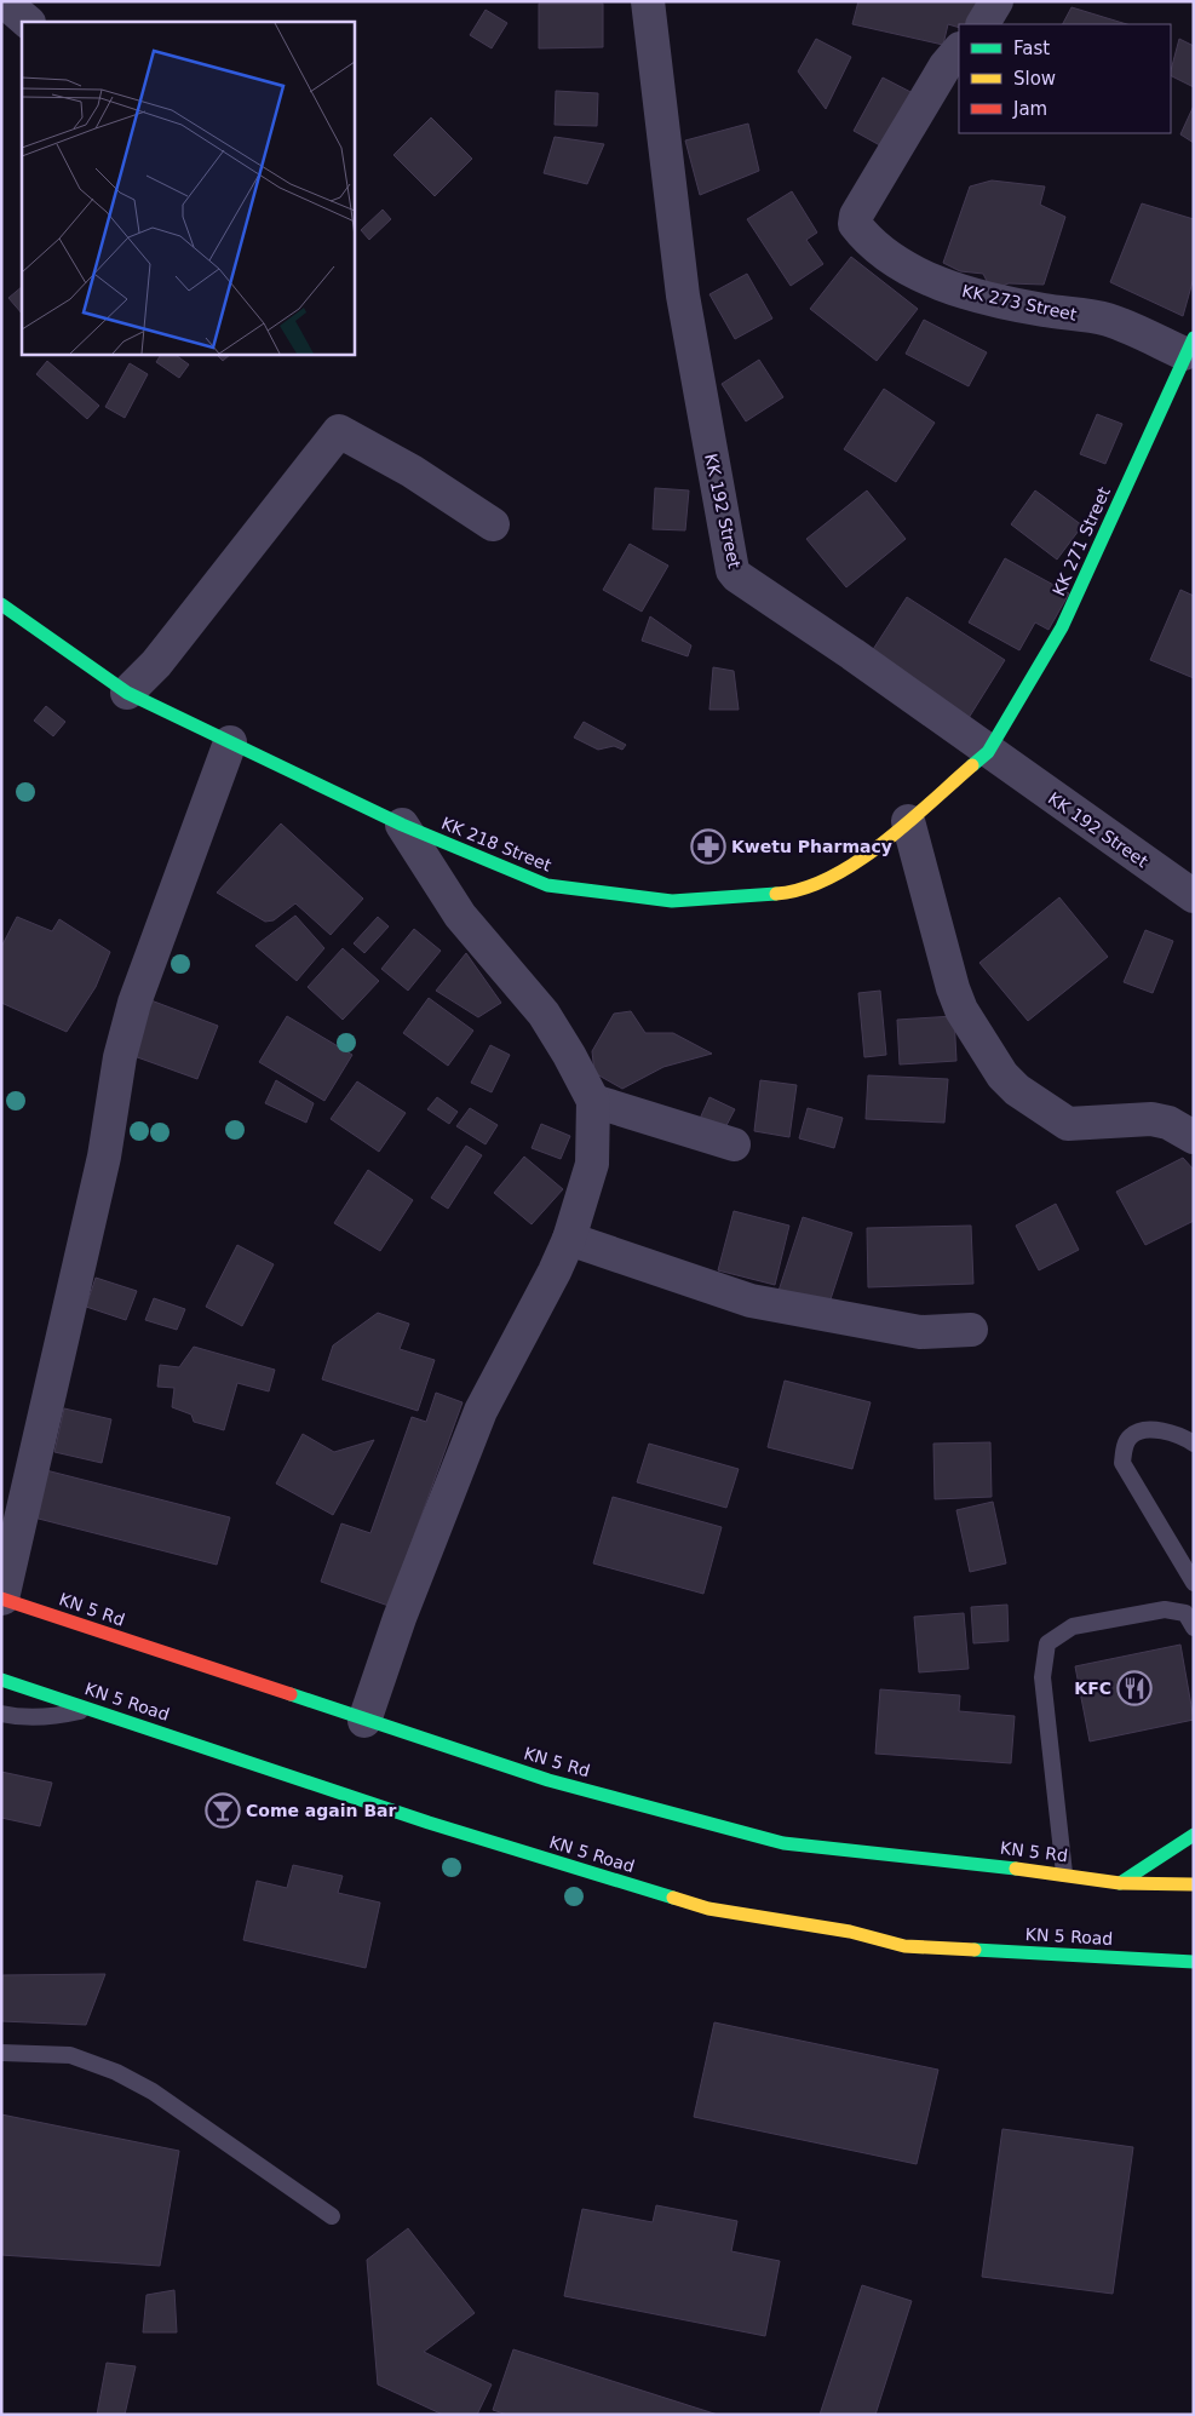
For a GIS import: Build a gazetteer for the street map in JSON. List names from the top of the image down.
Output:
{
  "streets": {
    "main road": [
      "KK 271 Street",
      "KK 218 Street",
      "KN 5 Rd",
      "KN 5 Road"
    ],
    "street": ["KK 273 Street", "KK 192 Street"]
  },
  "crossings": [
    ["KK 273 Street", "KK 271 Street"],
    ["KK 192 Street", "KK 271 Street"],
    ["KK 192 Street", "KK 218 Street"],
    ["KK 271 Street", "KK 218 Street"]
  ],
  "places": {
    "pharmacy": ["Kwetu Pharmacy"],
    "restaurant": ["KFC"],
    "bar": ["Come again Bar"]
  },
  "legend": ["Fast", "Slow", "Jam"]
}
